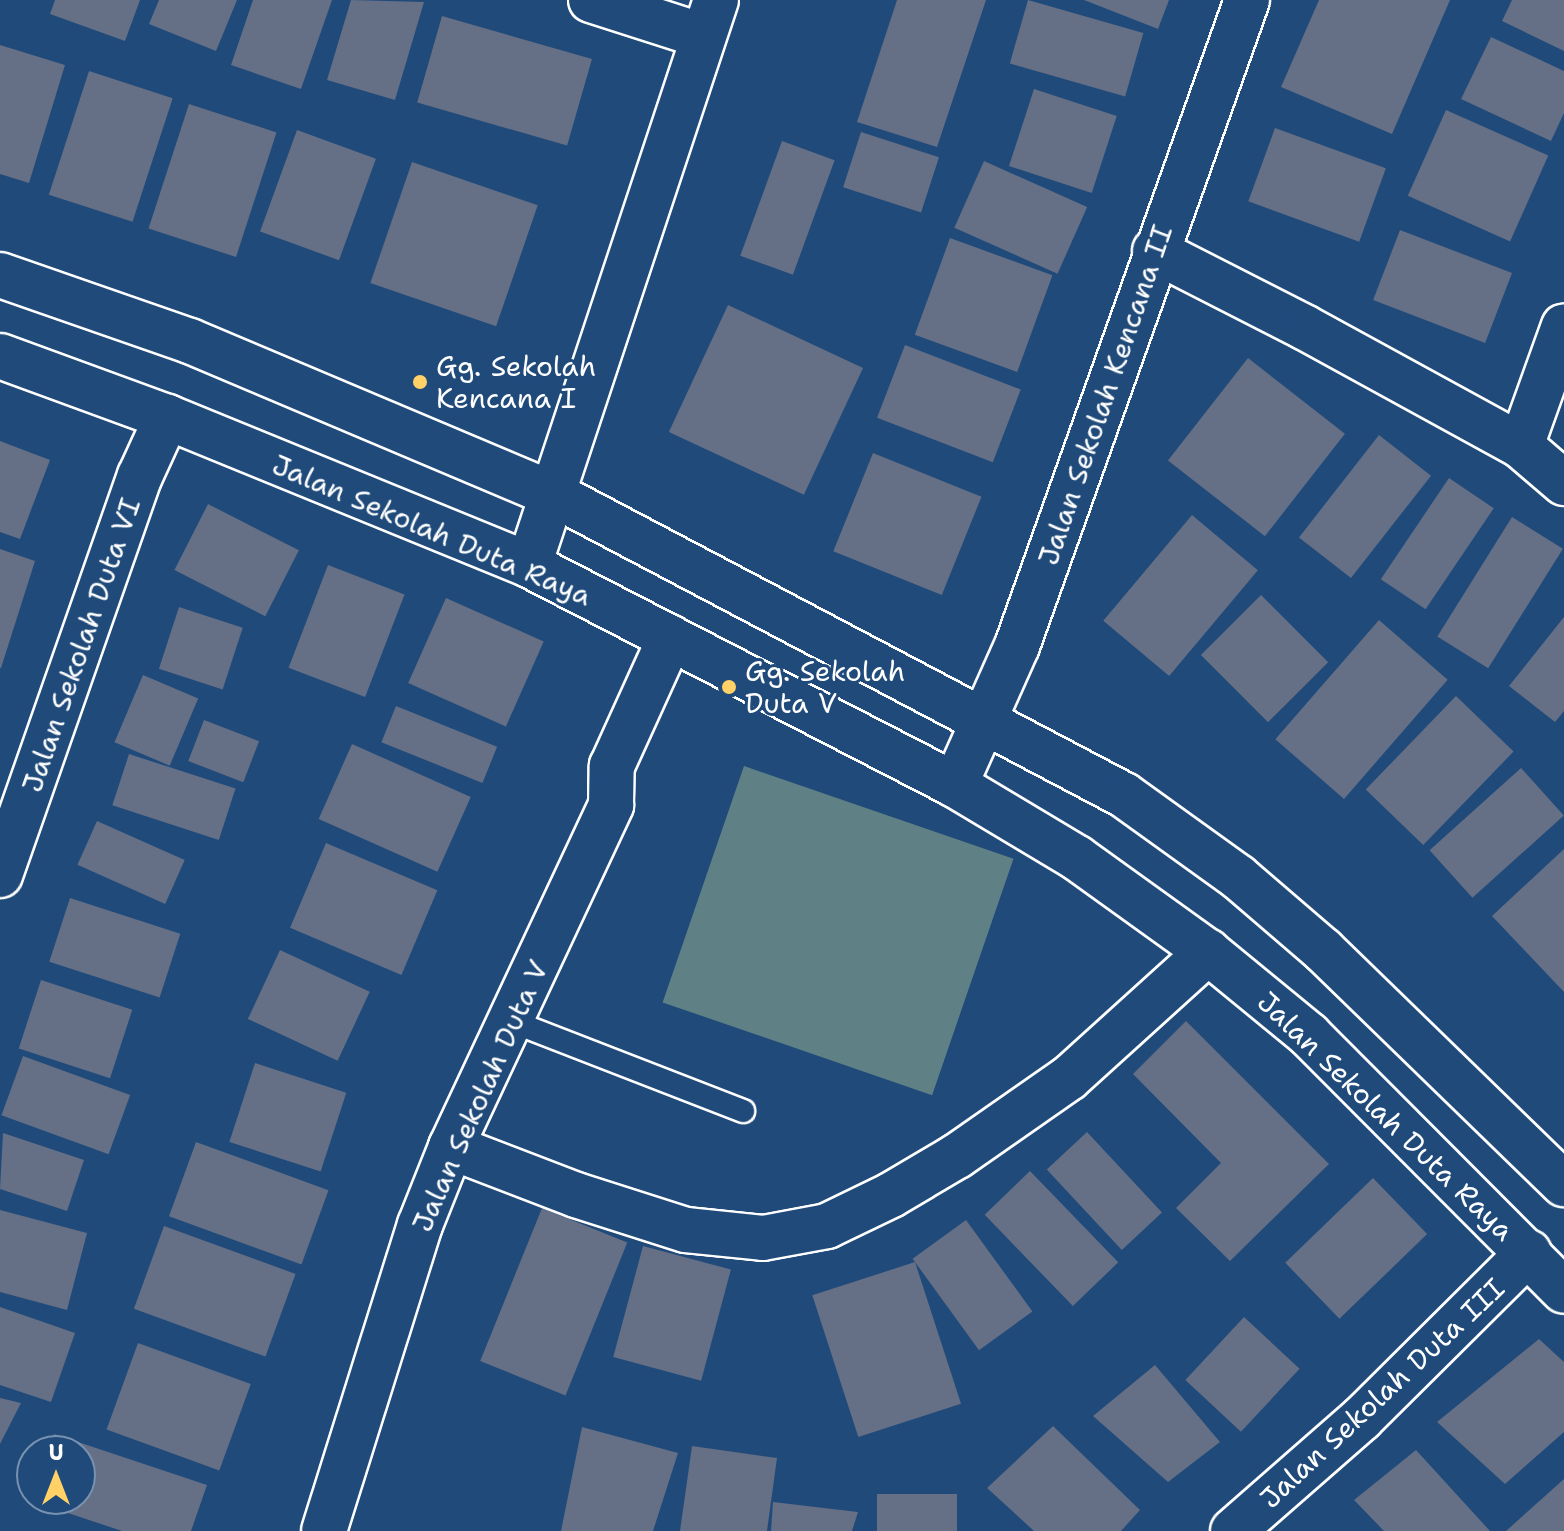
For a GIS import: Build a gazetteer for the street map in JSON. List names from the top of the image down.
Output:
{
  "streets": {
    "street": [
      "Jalan Sekolah Kencana II",
      "Jalan Sekolah Duta Raya",
      "Jalan Sekolah Duta VI",
      "Jalan Sekolah Duta V",
      "Jalan Sekolah Duta III"
    ]
  },
  "crossings": [
    ["Jalan Sekolah Kencana II", "Jalan Sekolah Duta Raya"],
    ["Jalan Sekolah Duta Raya", "Jalan Sekolah Duta VI"],
    ["Jalan Sekolah Duta Raya", "Jalan Sekolah Duta V"],
    ["Jalan Sekolah Duta Raya", "Jalan Sekolah Duta III"]
  ],
  "places": ["Gg. Sekolah Kencana I", "Gg. Sekolah Duta V"],
  "north": "top"
}
